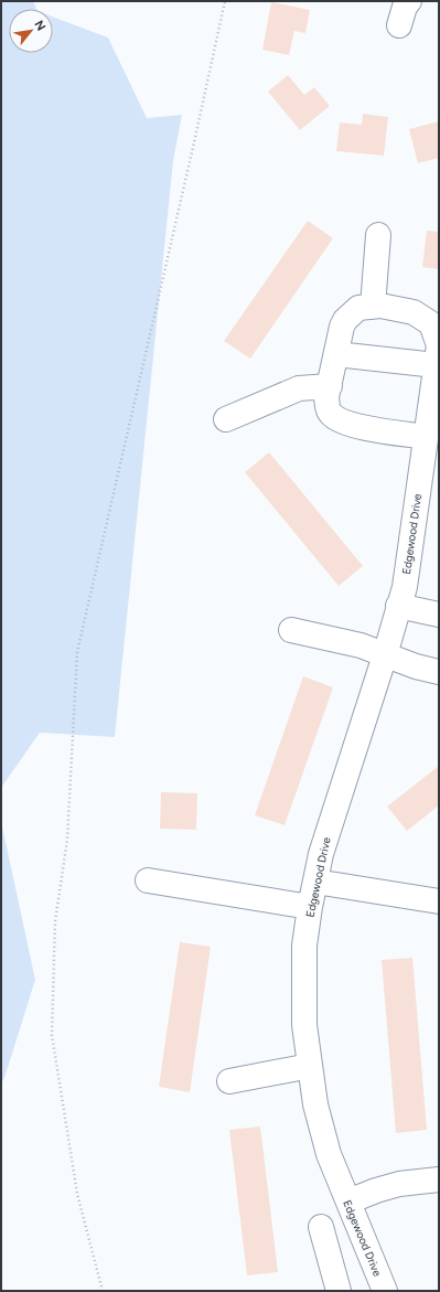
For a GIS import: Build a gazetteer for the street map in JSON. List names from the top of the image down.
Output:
{
  "streets": {
    "street": ["Edgewood Drive"]
  },
  "north": "top right"
}
